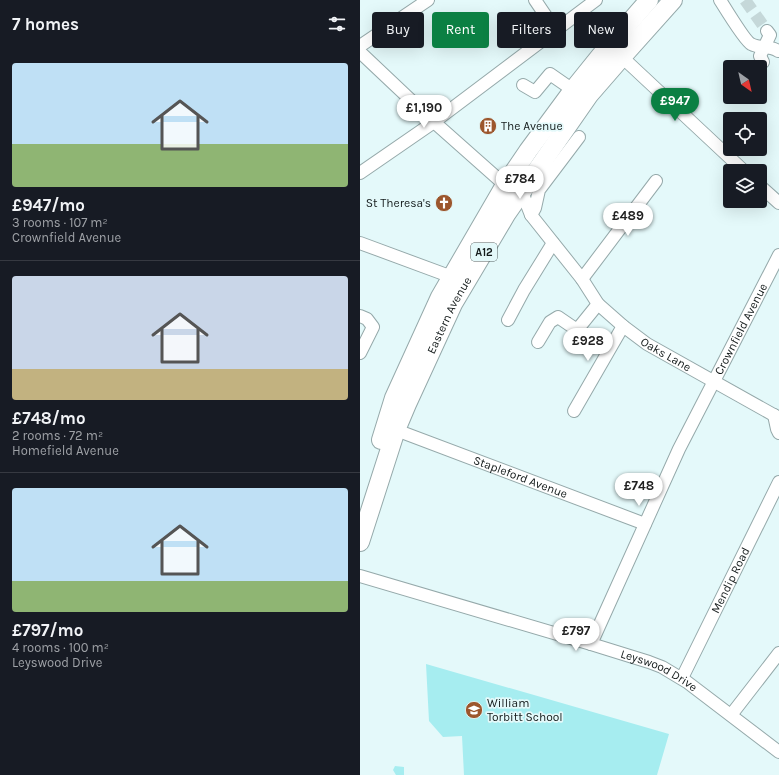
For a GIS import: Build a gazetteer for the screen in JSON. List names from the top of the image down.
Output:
{
  "streets": {
    "highway": ["A12", "Eastern Avenue"],
    "street": [
      "Crownfield Avenue",
      "Oaks Lane",
      "Stapleford Avenue",
      "Mendip Road",
      "Leyswood Drive"
    ]
  },
  "crossings": [
    ["Eastern Avenue", "Oaks Lane"],
    ["Eastern Avenue", "Stapleford Avenue"],
    ["Crownfield Avenue", "Oaks Lane"],
    ["Crownfield Avenue", "Stapleford Avenue"],
    ["Crownfield Avenue", "Leyswood Drive"],
    ["Mendip Road", "Leyswood Drive"]
  ],
  "places": {
    "building": ["The Avenue"],
    "church": ["St Theresa's"],
    "school or university": ["William Torbitt School"]
  },
  "north": "bottom right",
  "page": {
    "heading": "7 homes",
    "chip": [
      "Buy",
      "Rent",
      "Filters",
      "New"
    ],
    "list": [
      {
        "name": "£947/mo",
        "note": "3 rooms · 107 m² · Crownfield Avenue"
      },
      {
        "name": "£748/mo",
        "note": "2 rooms · 72 m² · Homefield Avenue"
      },
      {
        "name": "£797/mo",
        "note": "4 rooms · 100 m² · Leyswood Drive"
      }
    ],
    "price": [
      "£947",
      "£1,190",
      "£784",
      "£489",
      "£928",
      "£748",
      "£797"
    ]
  }
}
